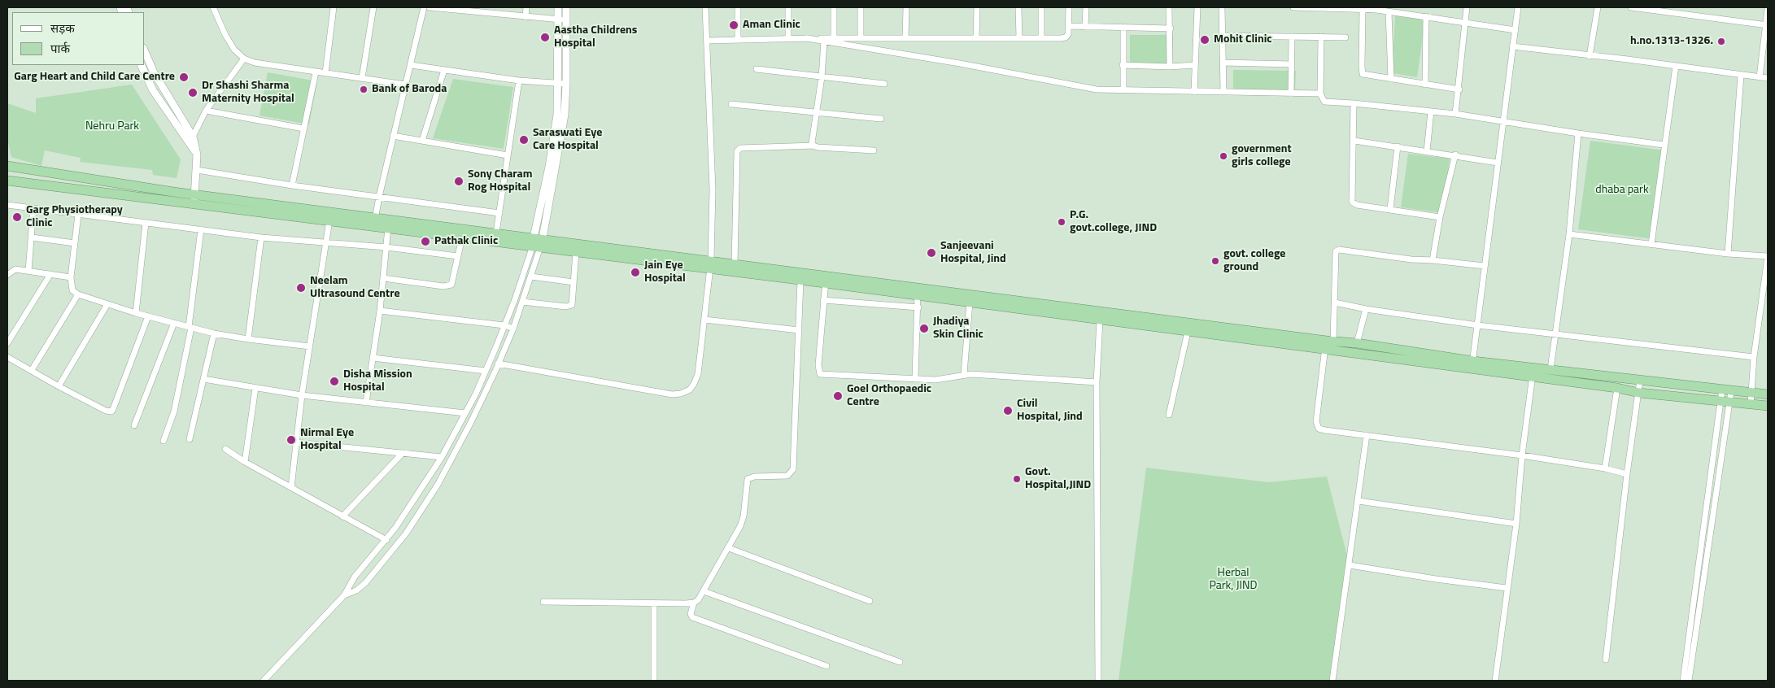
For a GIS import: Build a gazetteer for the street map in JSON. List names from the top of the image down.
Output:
{
  "parks": ["Nehru Park", "dhaba park", "Herbal Park, JIND"],
  "places": [
    "Aman Clinic",
    "Aastha Childrens Hospital",
    "Mohit Clinic",
    "h.no.1313-1326.",
    "Garg Heart and Child Care Centre",
    "Bank of Baroda",
    "Dr Shashi Sharma Maternity Hospital",
    "Saraswati Eye Care Hospital",
    "government girls college",
    "Sony Charam Rog Hospital",
    "Garg Physiotherapy Clinic",
    "P.G. govt.college, JIND",
    "Pathak Clinic",
    "Sanjeevani Hospital, Jind",
    "govt. college ground",
    "Jain Eye Hospital",
    "Neelam Ultrasound Centre",
    "Jhadiya Skin Clinic",
    "Disha Mission Hospital",
    "Goel Orthopaedic Centre",
    "Civil Hospital, Jind",
    "Nirmal Eye Hospital",
    "Govt. Hospital,JIND"
  ],
  "legend": ["सड़क", "पार्क"]
}
